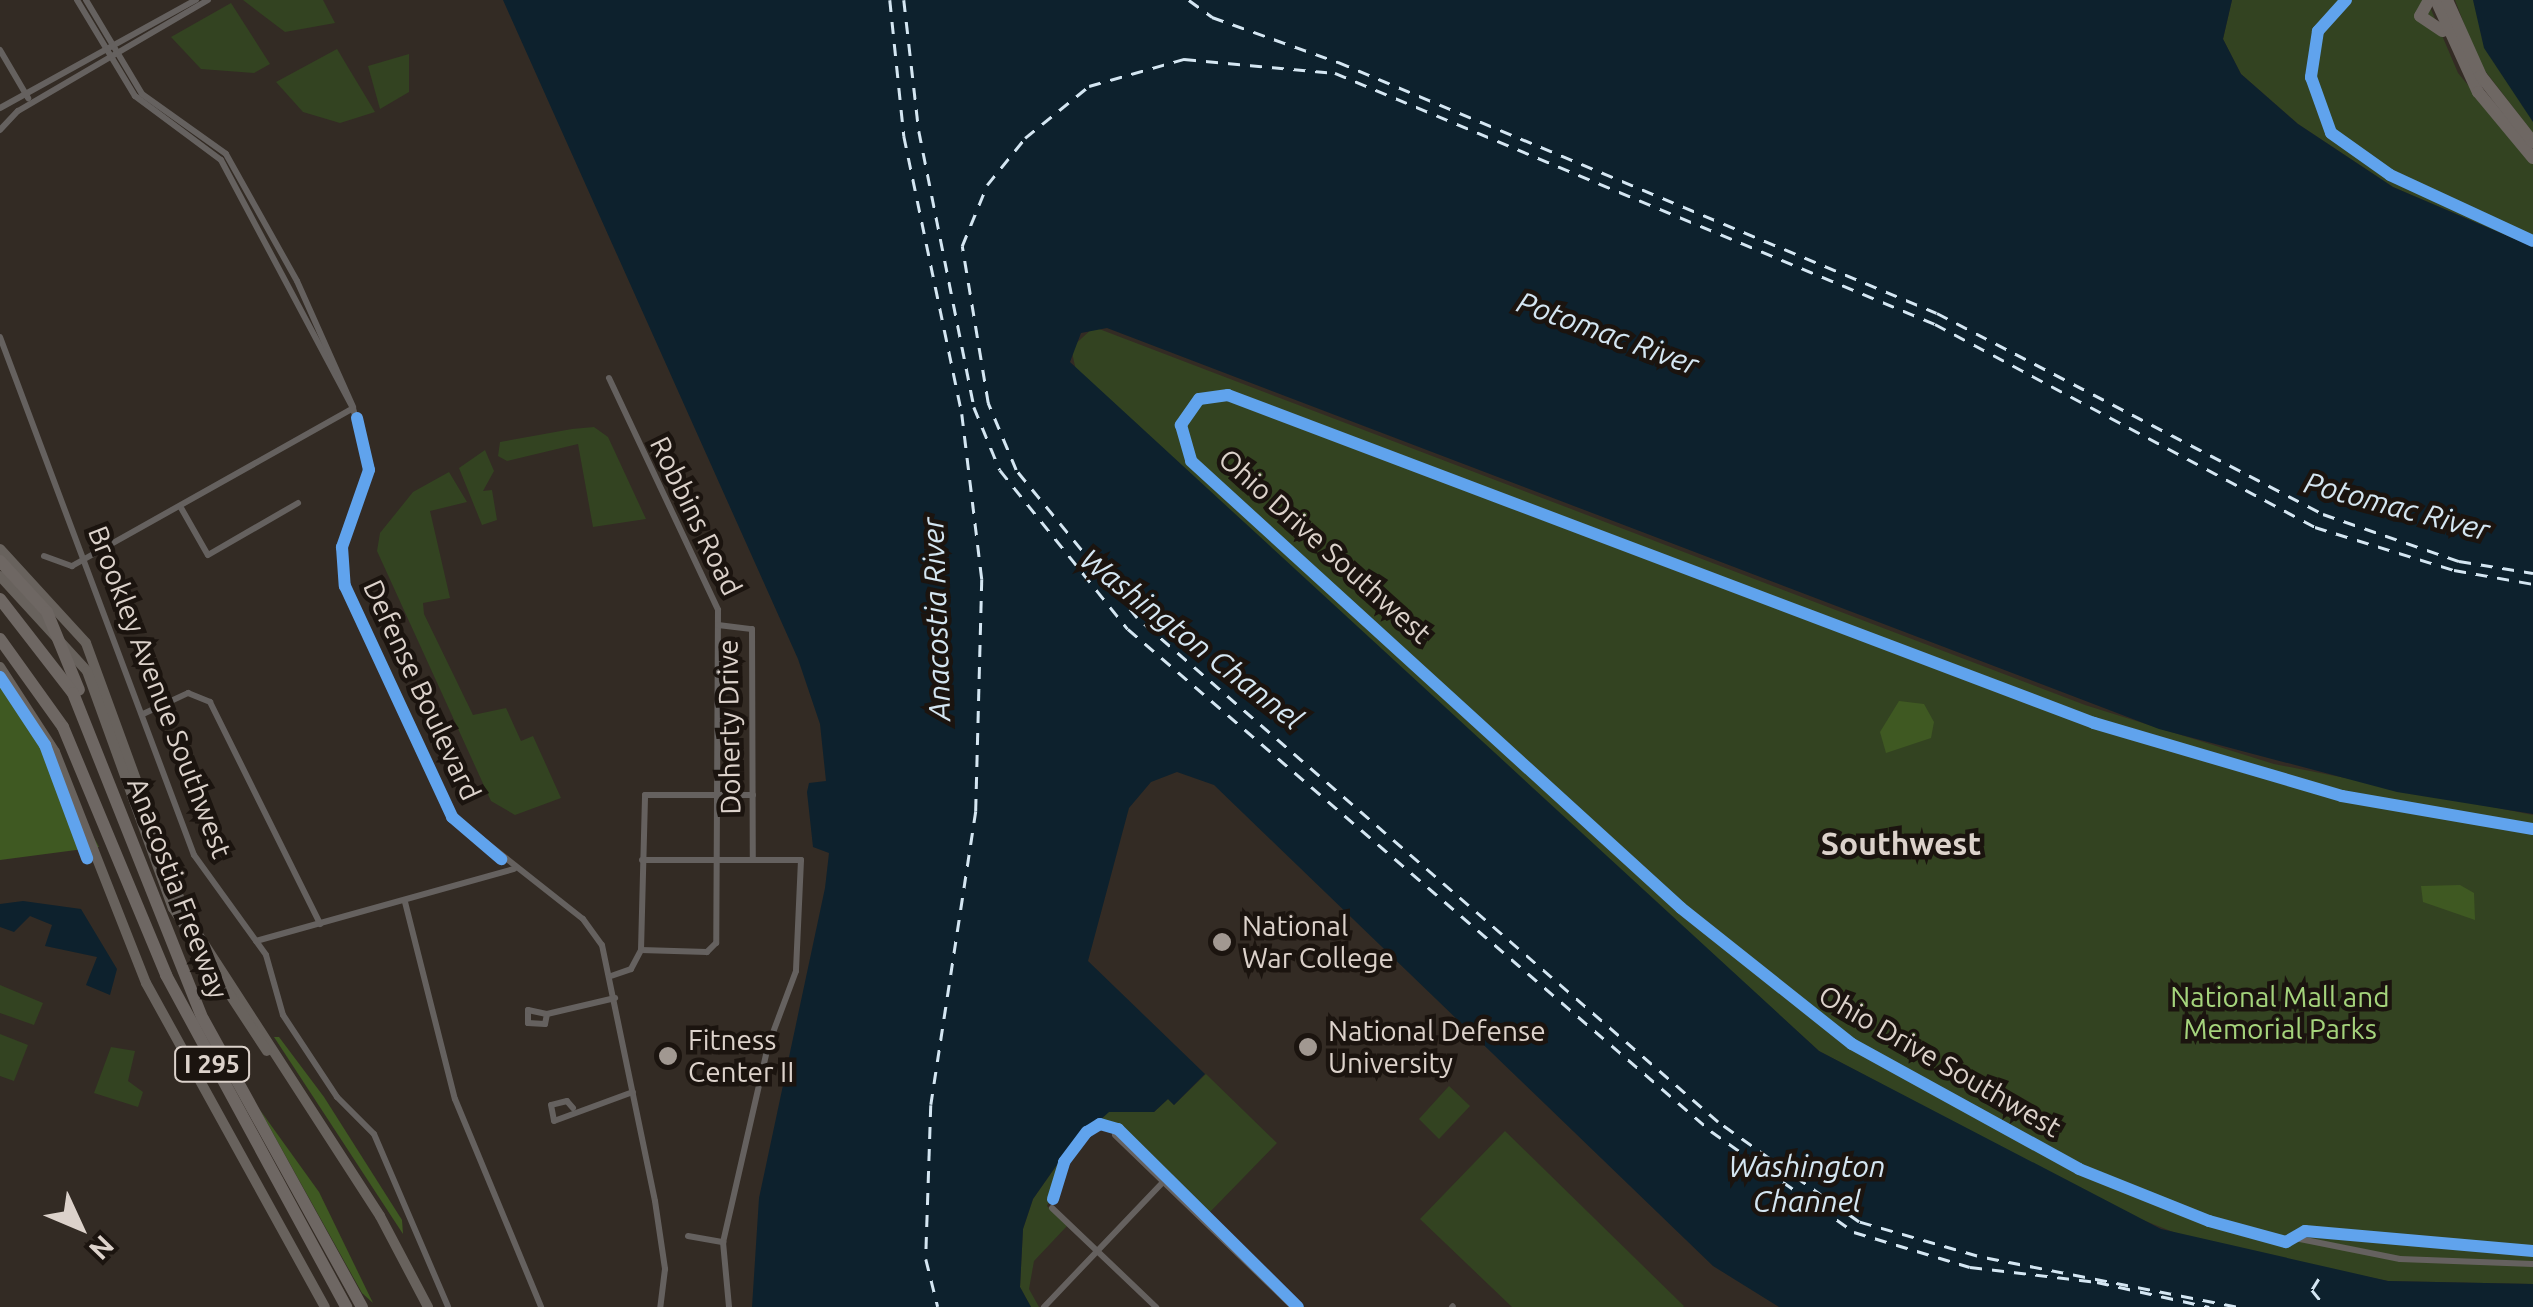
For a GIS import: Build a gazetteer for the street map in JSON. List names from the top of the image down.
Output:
{
  "streets": {
    "highway": ["Anacostia Freeway", "I 295"],
    "street": [
      "Robbins Road",
      "Ohio Drive Southwest",
      "Defense Boulevard",
      "Brookley Avenue Southwest",
      "Doherty Drive"
    ]
  },
  "crossings": [
    ["Robbins Road", "Doherty Drive"]
  ],
  "districts": ["Southwest"],
  "water": ["Potomac River", "Anacostia River", "Washington Channel"],
  "parks": ["National Mall and Memorial Parks"],
  "places": ["National War College", "National Defense University", "Fitness Center II"],
  "north": "bottom right"
}
